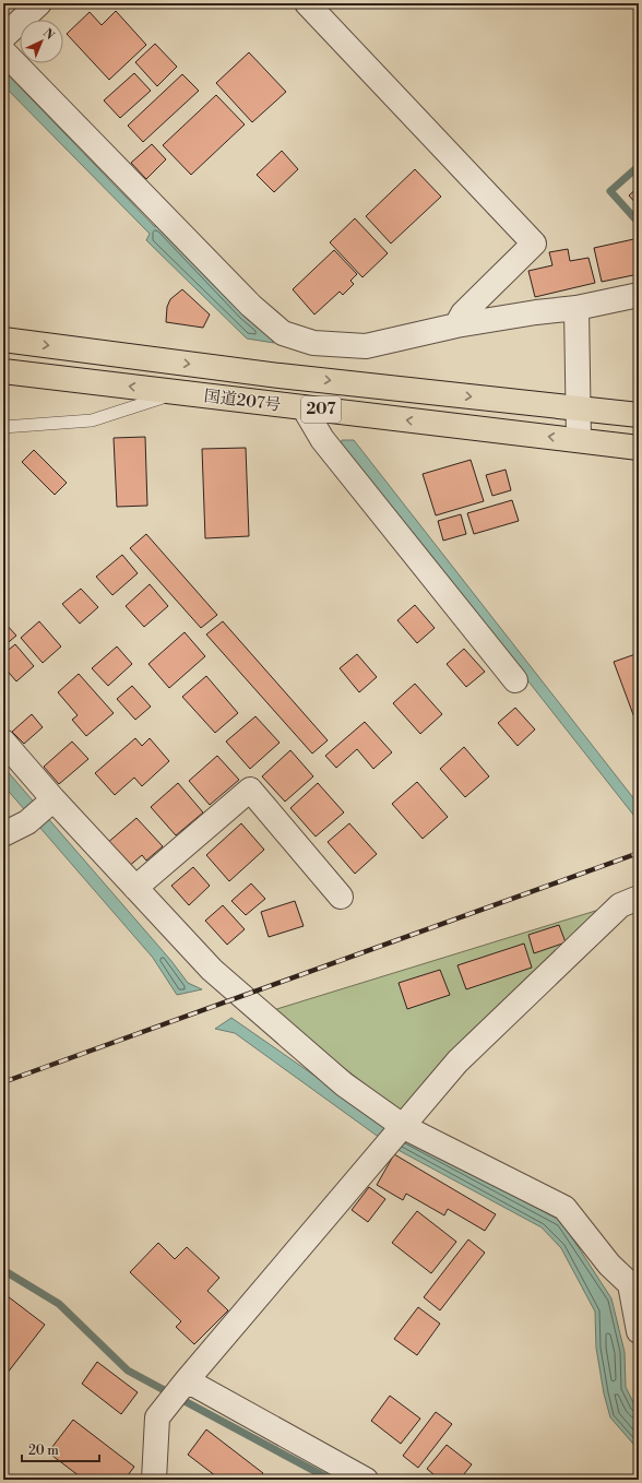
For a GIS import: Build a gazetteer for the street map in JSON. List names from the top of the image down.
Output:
{
  "streets": {
    "highway": ["国道207号", "207"]
  },
  "scale_bar": "20 m",
  "north": "top right"
}
